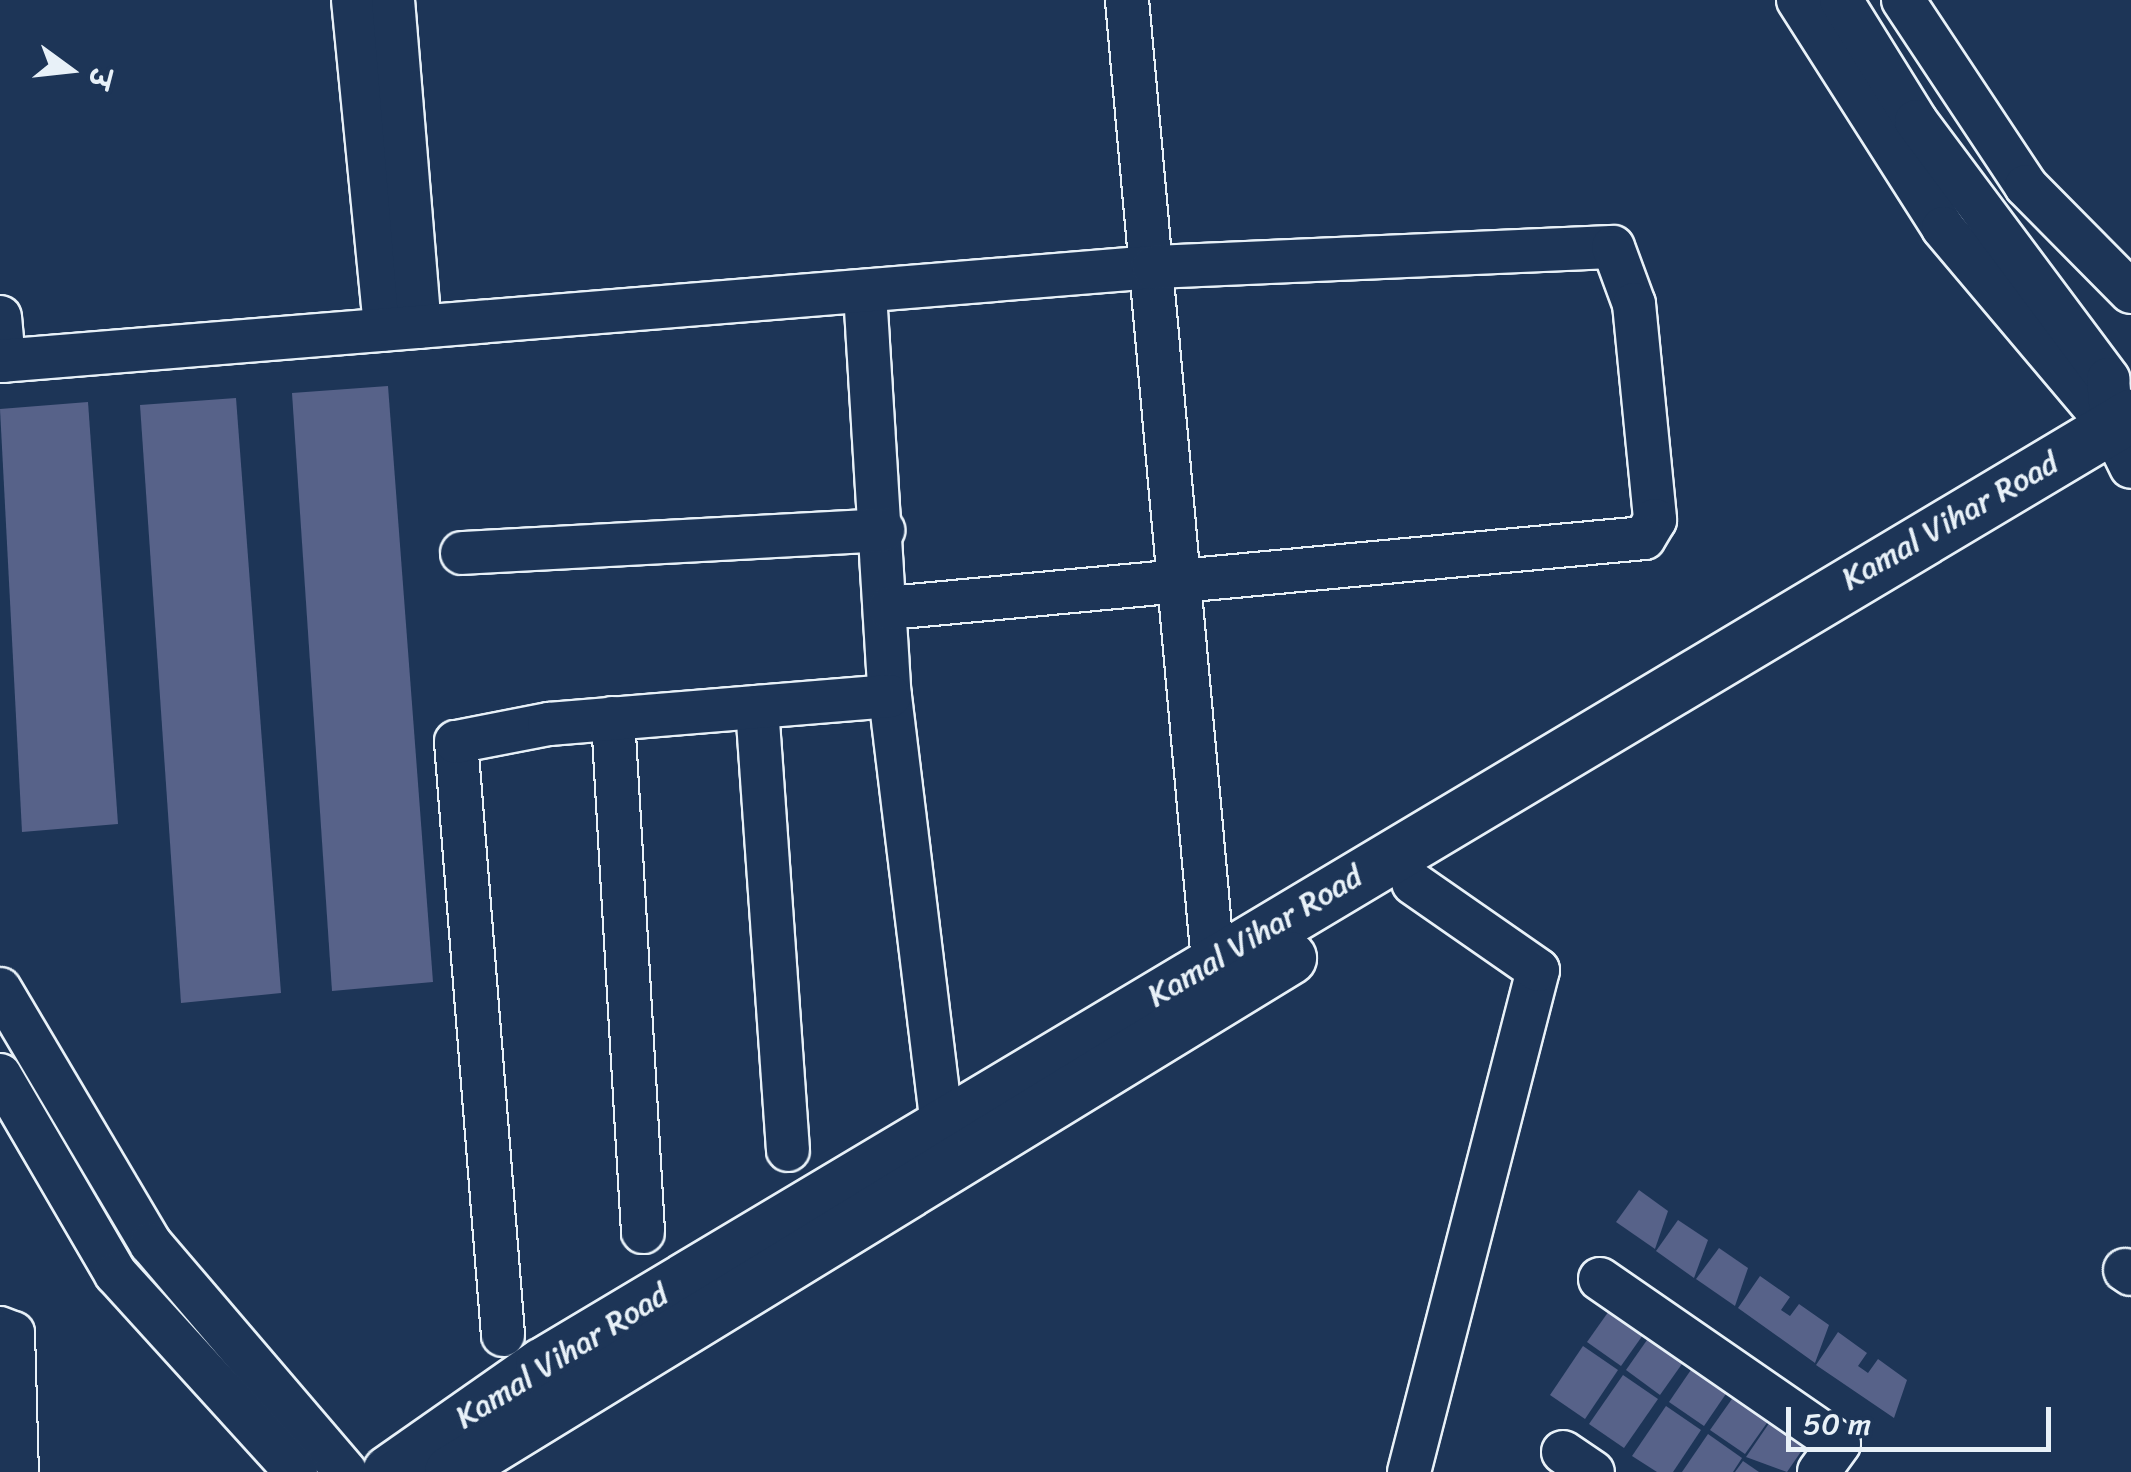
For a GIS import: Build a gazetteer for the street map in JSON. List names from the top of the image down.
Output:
{
  "streets": {
    "main road": ["Kamal Vihar Road"]
  },
  "scale_bar": "50 m",
  "north": "right"
}
